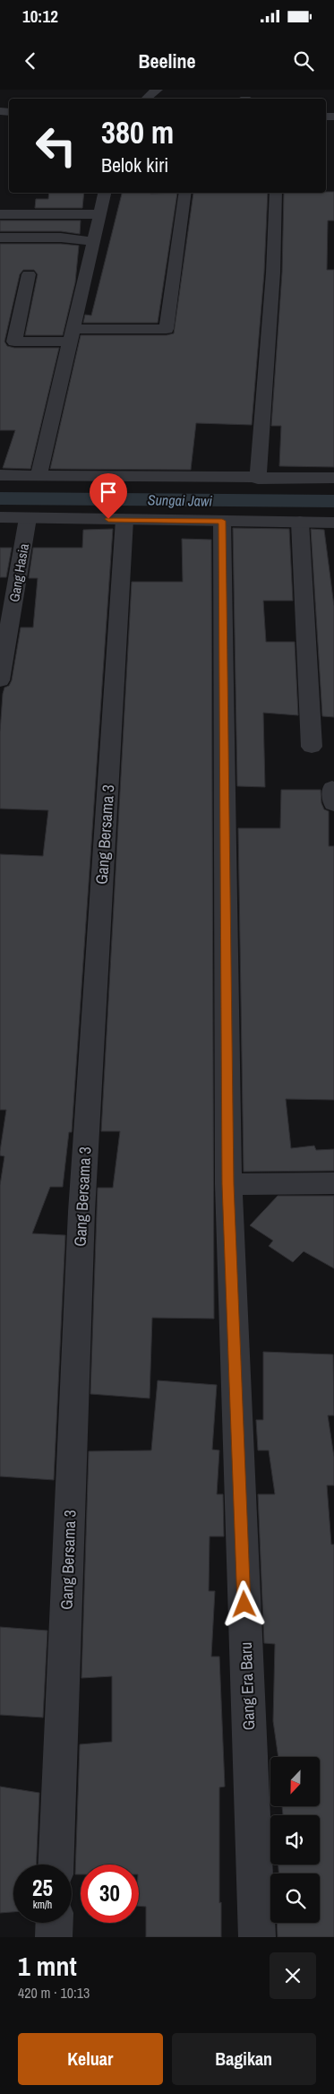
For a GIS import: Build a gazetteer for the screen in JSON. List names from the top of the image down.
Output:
{
  "streets": {
    "street": ["Gang Hasia", "Gang Bersama 3", "Gang Era Baru"]
  },
  "water": ["Sungai Jawi"],
  "north": "bottom",
  "page": {
    "status": "10:12",
    "header": "Beeline",
    "turn": ["380 m", "Belok kiri"],
    "speed": "25 km/h",
    "limit": "30",
    "heading": ["1 mnt", "420 m · 10:13"],
    "buttons": ["Keluar", "Bagikan"]
  }
}
